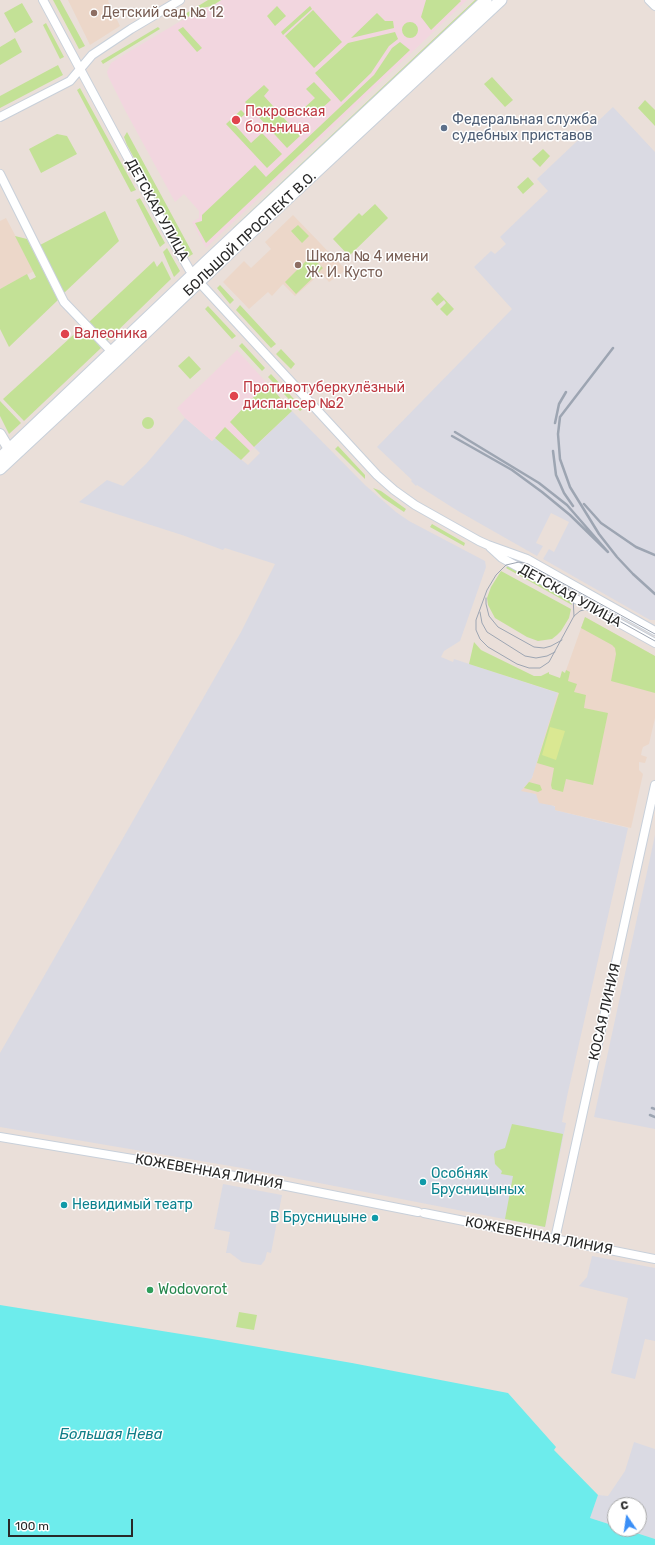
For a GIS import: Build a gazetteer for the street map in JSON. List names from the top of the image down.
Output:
{
  "streets": {
    "main road": ["БОЛЬШОЙ ПРОСПЕКТ В.О."],
    "street": ["ДЕТСКАЯ УЛИЦА", "КОСАЯ ЛИНИЯ", "КОЖЕВЕННАЯ ЛИНИЯ"]
  },
  "crossings": [
    ["ДЕТСКАЯ УЛИЦА", "БОЛЬШОЙ ПРОСПЕКТ В.О."],
    ["КОСАЯ ЛИНИЯ", "КОЖЕВЕННАЯ ЛИНИЯ"]
  ],
  "water": ["Большая Нева"],
  "places": [
    "Детский сад № 12",
    "Покровская больница",
    "Федеральная служба судебных приставов",
    "Школа № 4 имени Ж. И. Кусто",
    "Валеоника",
    "Противотуберкулёзный диспансер №2",
    "Особняк Брусницыных",
    "Невидимый театр",
    "В Брусницыне",
    "Wodovorot"
  ],
  "scale_bar": "100 m",
  "north": "top"
}
